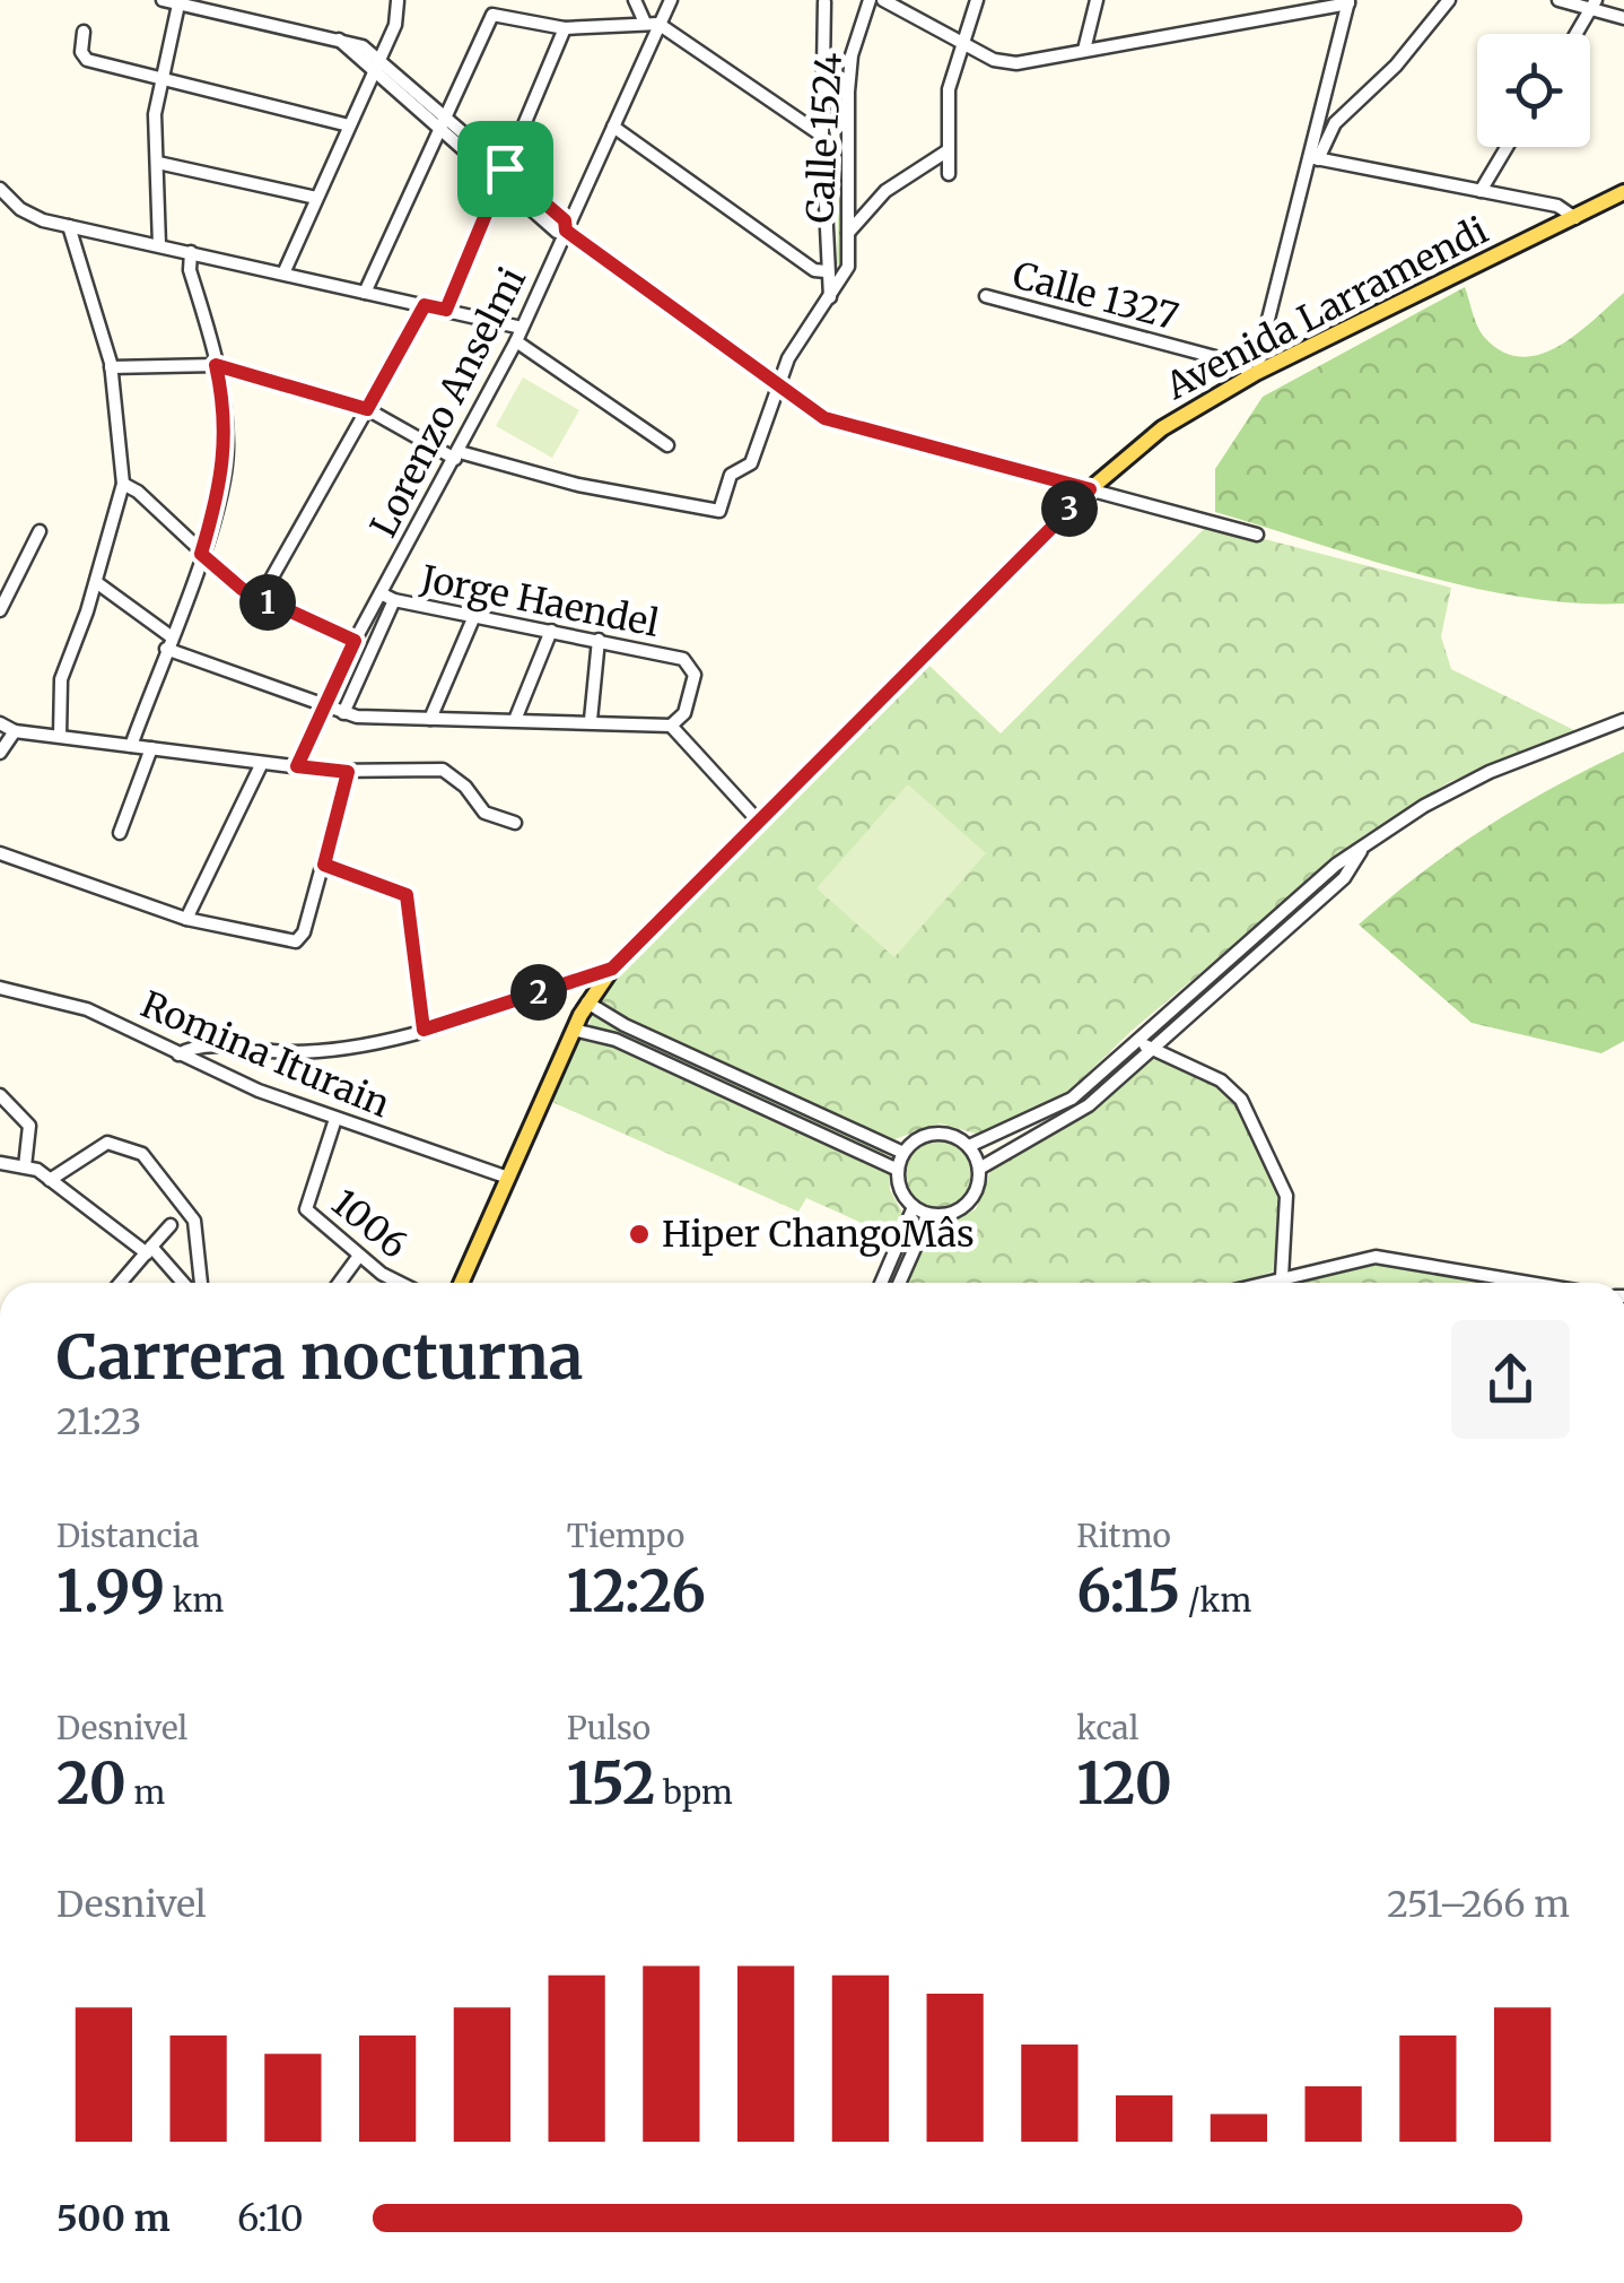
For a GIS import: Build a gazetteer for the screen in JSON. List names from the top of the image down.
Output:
{
  "streets": {
    "main road": ["Avenida Larramendi"],
    "street": [
      "Calle 1524",
      "Calle 1327",
      "Lorenzo Anselmi",
      "Jorge Haendel",
      "Romina Iturain",
      "1006"
    ]
  },
  "crossings": [
    ["Calle 1327", "Avenida Larramendi"],
    ["Avenida Larramendi", "Romina Iturain"],
    ["Lorenzo Anselmi", "Jorge Haendel"],
    ["Romina Iturain", "1006"]
  ],
  "places": ["Hiper ChangoMâs"],
  "page": {
    "pins": ["3", "1", "2"],
    "heading": ["Carrera nocturna", "21:23"],
    "stats": [
      ["Distancia", "1.99 km"],
      ["Tiempo", "12:26"],
      ["Ritmo", "6:15 /km"],
      ["Desnivel", "20 m"],
      ["Pulso", "152 bpm"],
      ["kcal", "120"]
    ],
    "chart": ["Desnivel", "251–266 m"],
    "list": [
      {
        "name": "500 m",
        "note": "6:10"
      }
    ]
  }
}
